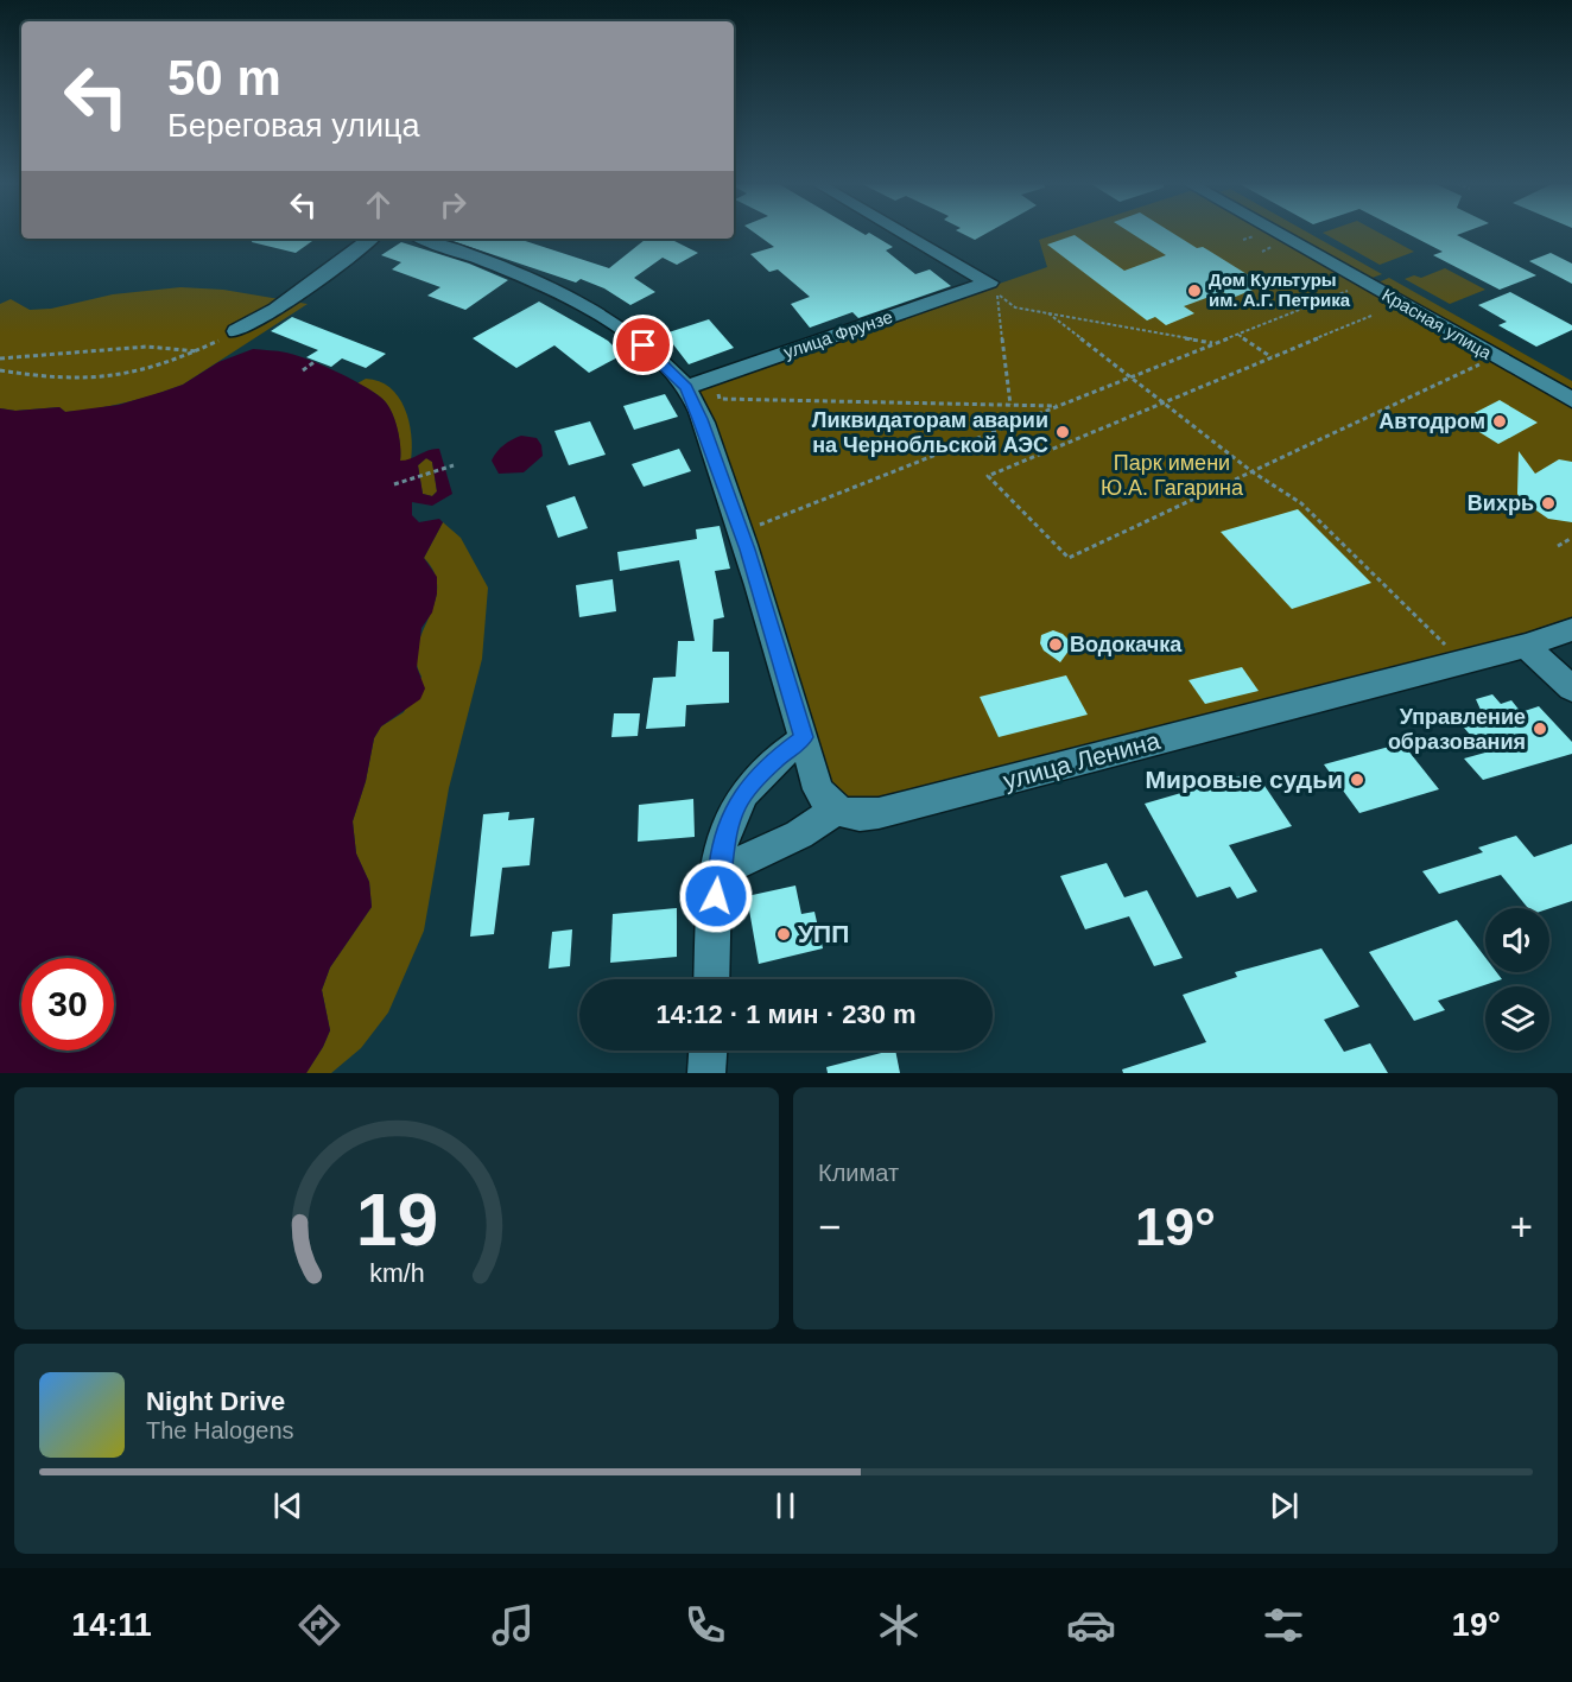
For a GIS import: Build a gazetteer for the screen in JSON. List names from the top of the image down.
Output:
{
  "streets": {
    "street": ["Красная улица", "улица Фрунзе", "улица Ленина"]
  },
  "parks": ["Парк имени Ю.А. Гагарина"],
  "places": [
    "Дом Культуры им. А.Г. Петрика",
    "Автодром",
    "Ликвидаторам аварии на Чернобльской АЭС",
    "Вихрь",
    "Водокачка",
    "Управление образования",
    "Мировые судьи",
    "УПП"
  ],
  "page": {
    "turn": ["50 m", "Береговая улица"],
    "limit": "30",
    "trip": "14:12 · 1 мин · 230 m",
    "tile": "Климат",
    "heat": ["−", "19°", "+"],
    "song": ["Night Drive", "The Halogens"],
    "tabs": ["14:11", "19°"],
    "gauge": ["19", "km/h"]
  }
}
